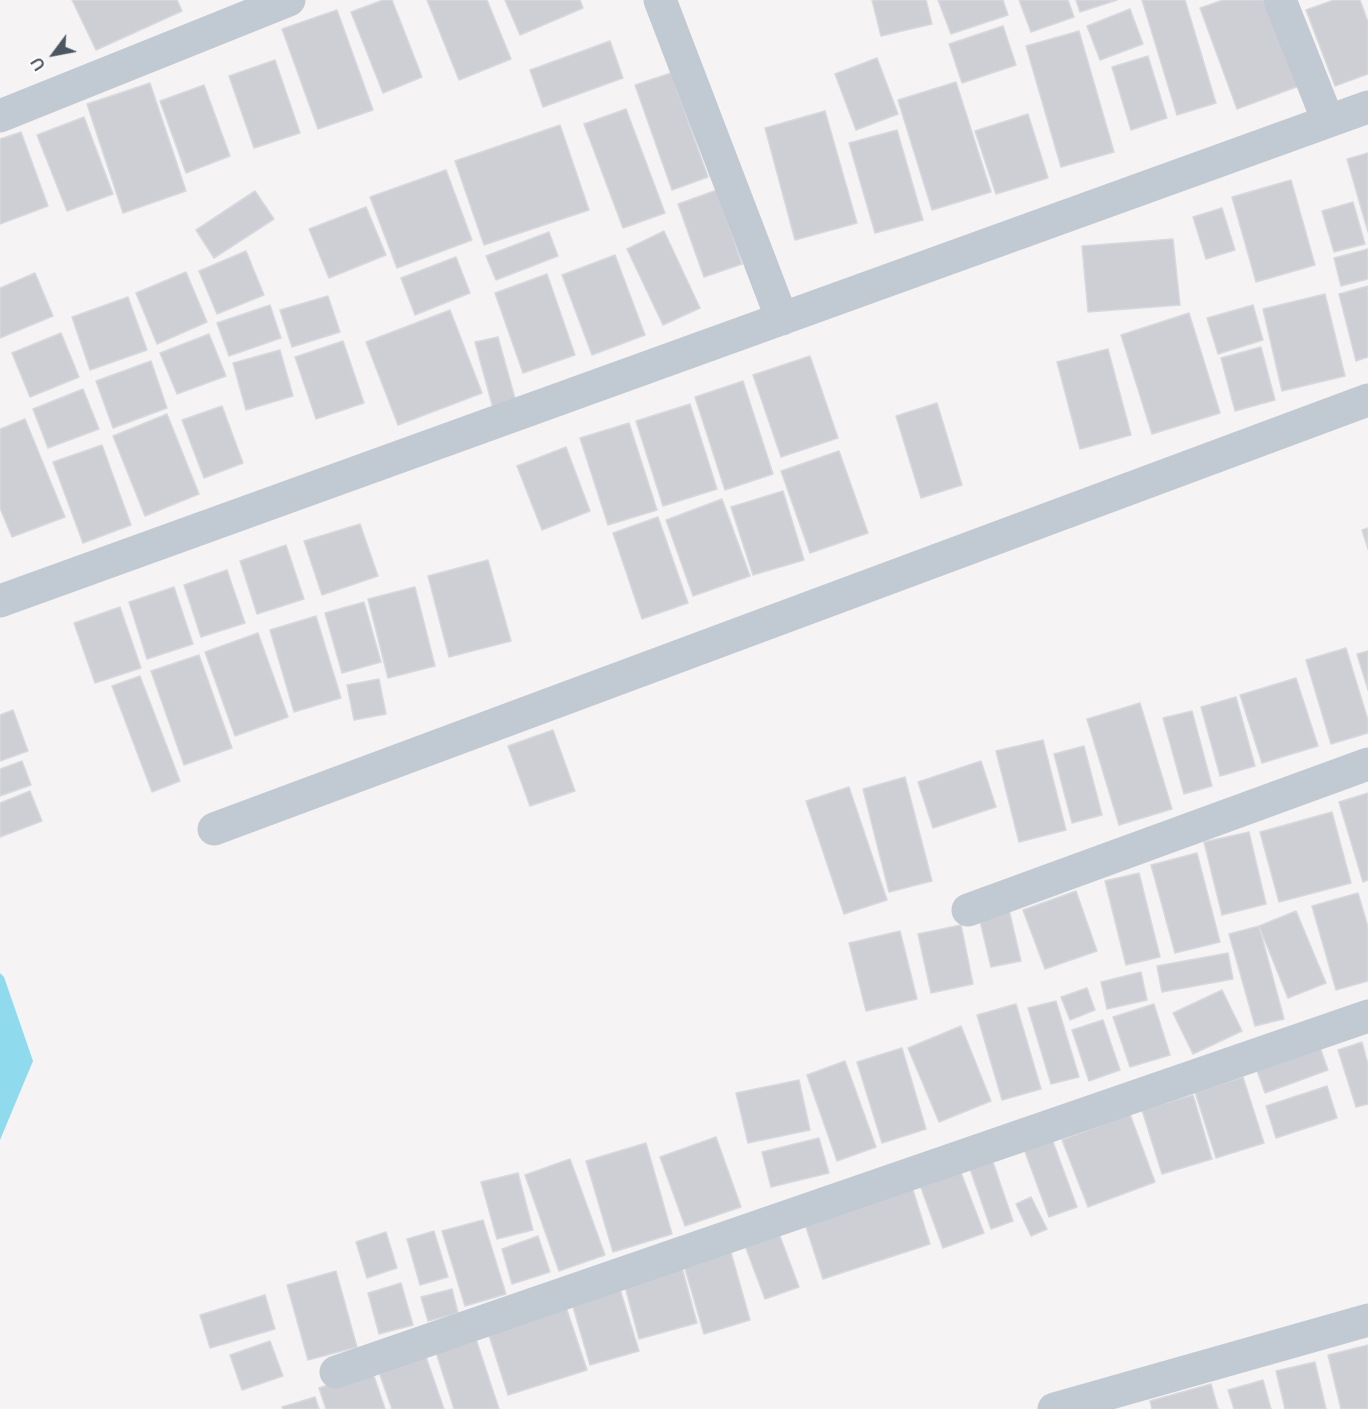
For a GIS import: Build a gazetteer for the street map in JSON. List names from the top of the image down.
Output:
{
  "north": "bottom left"
}
